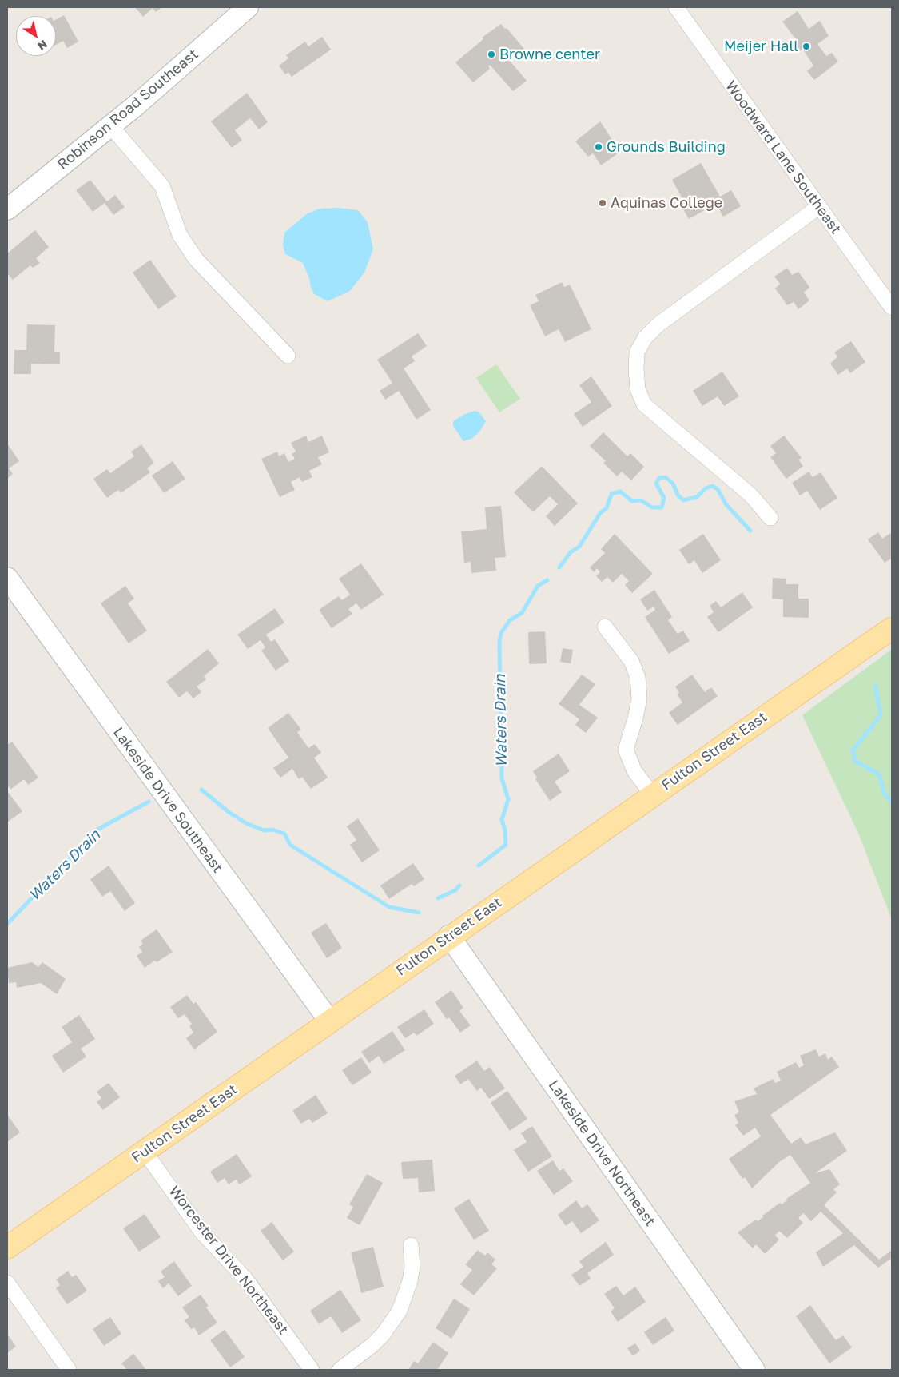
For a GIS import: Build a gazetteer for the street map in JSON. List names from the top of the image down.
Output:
{
  "streets": {
    "main road": ["Fulton Street East"],
    "street": [
      "Robinson Road Southeast",
      "Woodward Lane Southeast",
      "Lakeside Drive Southeast",
      "Lakeside Drive Northeast",
      "Worcester Drive Northeast"
    ]
  },
  "crossings": [
    ["Fulton Street East", "Lakeside Drive Southeast"],
    ["Fulton Street East", "Lakeside Drive Northeast"],
    ["Fulton Street East", "Worcester Drive Northeast"]
  ],
  "water": ["Waters Drain"],
  "places": [
    "Meijer Hall",
    "Browne center",
    "Grounds Building",
    "Aquinas College"
  ],
  "north": "bottom right"
}
